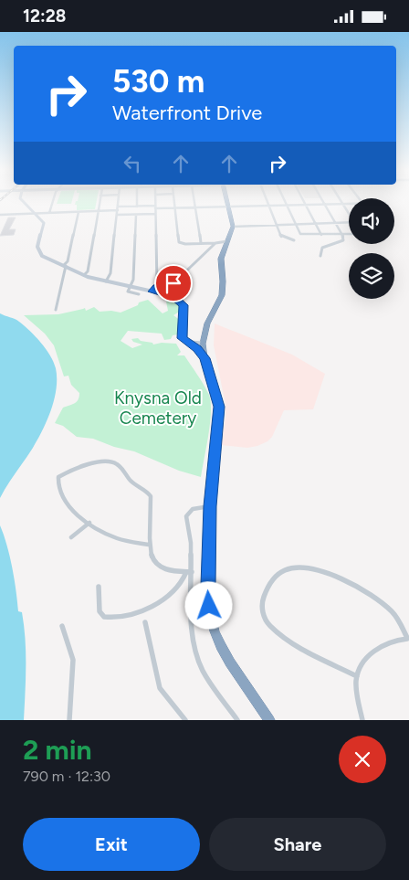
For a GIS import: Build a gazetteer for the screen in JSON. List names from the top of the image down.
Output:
{
  "parks": ["Knysna Old Cemetery"],
  "page": {
    "status": "12:28",
    "turn": ["530 m", "Waterfront Drive"],
    "heading": ["2 min", "790 m · 12:30"],
    "buttons": ["Exit", "Share"]
  }
}
